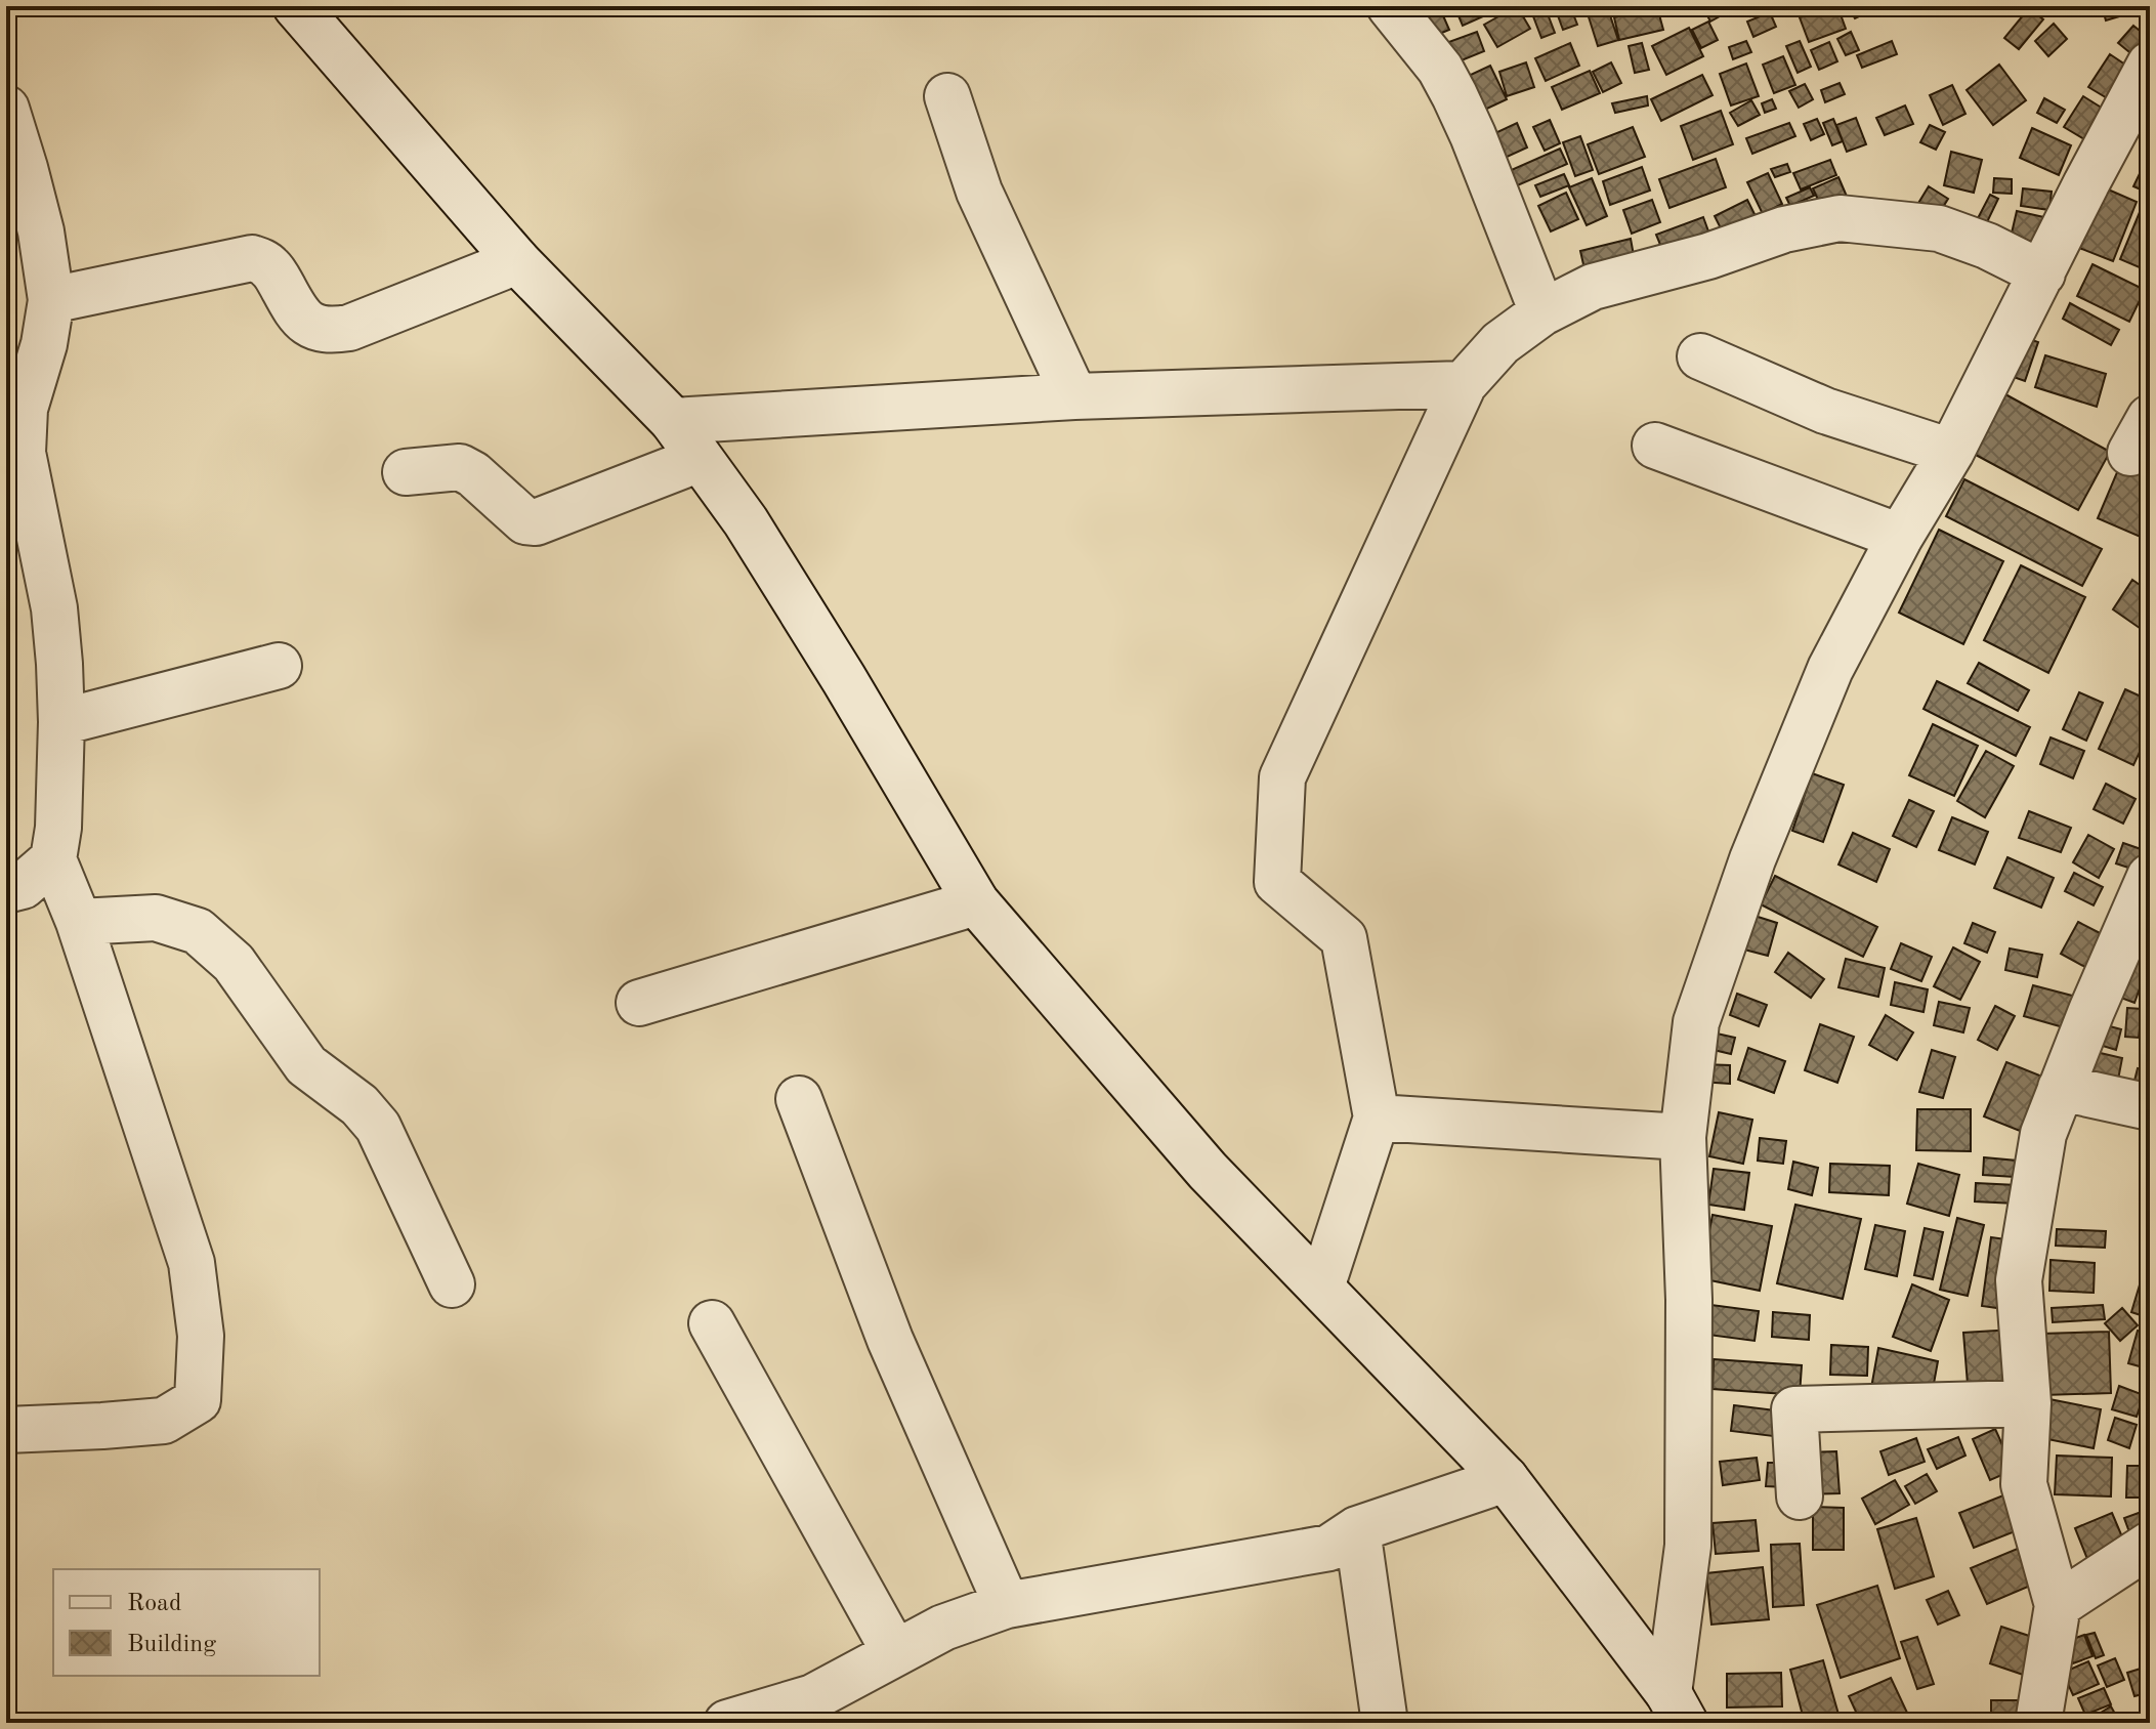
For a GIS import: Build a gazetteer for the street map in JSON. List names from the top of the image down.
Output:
{
  "legend": ["Road", "Building"]
}
